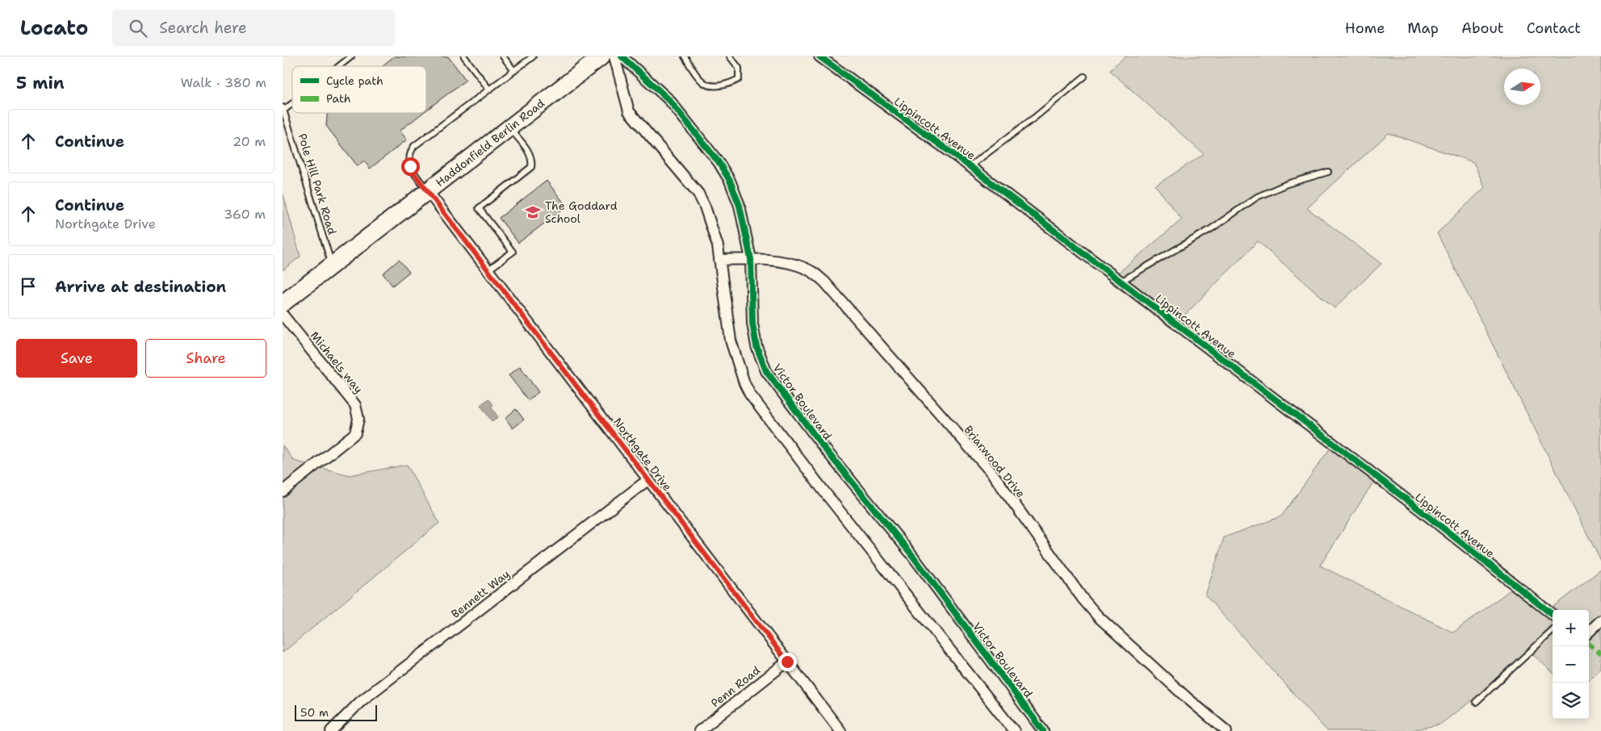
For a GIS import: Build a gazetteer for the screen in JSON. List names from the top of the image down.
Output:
{
  "streets": {
    "main road": ["Haddonfield Berlin Road"],
    "street": [
      "Lippincott Avenue",
      "Michaels way",
      "Victor Boulevard",
      "Northgate Drive",
      "Briarwood Drive",
      "Bennett Way",
      "Penn Road"
    ],
    "lane": ["Pole Hill Park Road"]
  },
  "crossings": [
    ["Haddonfield Berlin Road", "Pole Hill Park Road"],
    ["Haddonfield Berlin Road", "Northgate Drive"],
    ["Victor Boulevard", "Briarwood Drive"],
    ["Northgate Drive", "Bennett Way"],
    ["Northgate Drive", "Penn Road"]
  ],
  "places": {
    "school or university": ["The Goddard School"]
  },
  "legend": ["Cycle path", "Path"],
  "scale_bar": "50 m",
  "north": "right",
  "page": {
    "header": "Locato",
    "search": "Search here",
    "nav": [
      "Home",
      "Map",
      "About",
      "Contact"
    ],
    "heading": ["5 min", "Walk · 380 m"],
    "list": [
      ["Continue", "20 m"],
      ["Continue", "Northgate Drive", "360 m"],
      "Arrive at destination"
    ],
    "buttons": ["Save", "Share"],
    "map_buttons": ["+", "−"],
    "scale": "50 m"
  }
}
